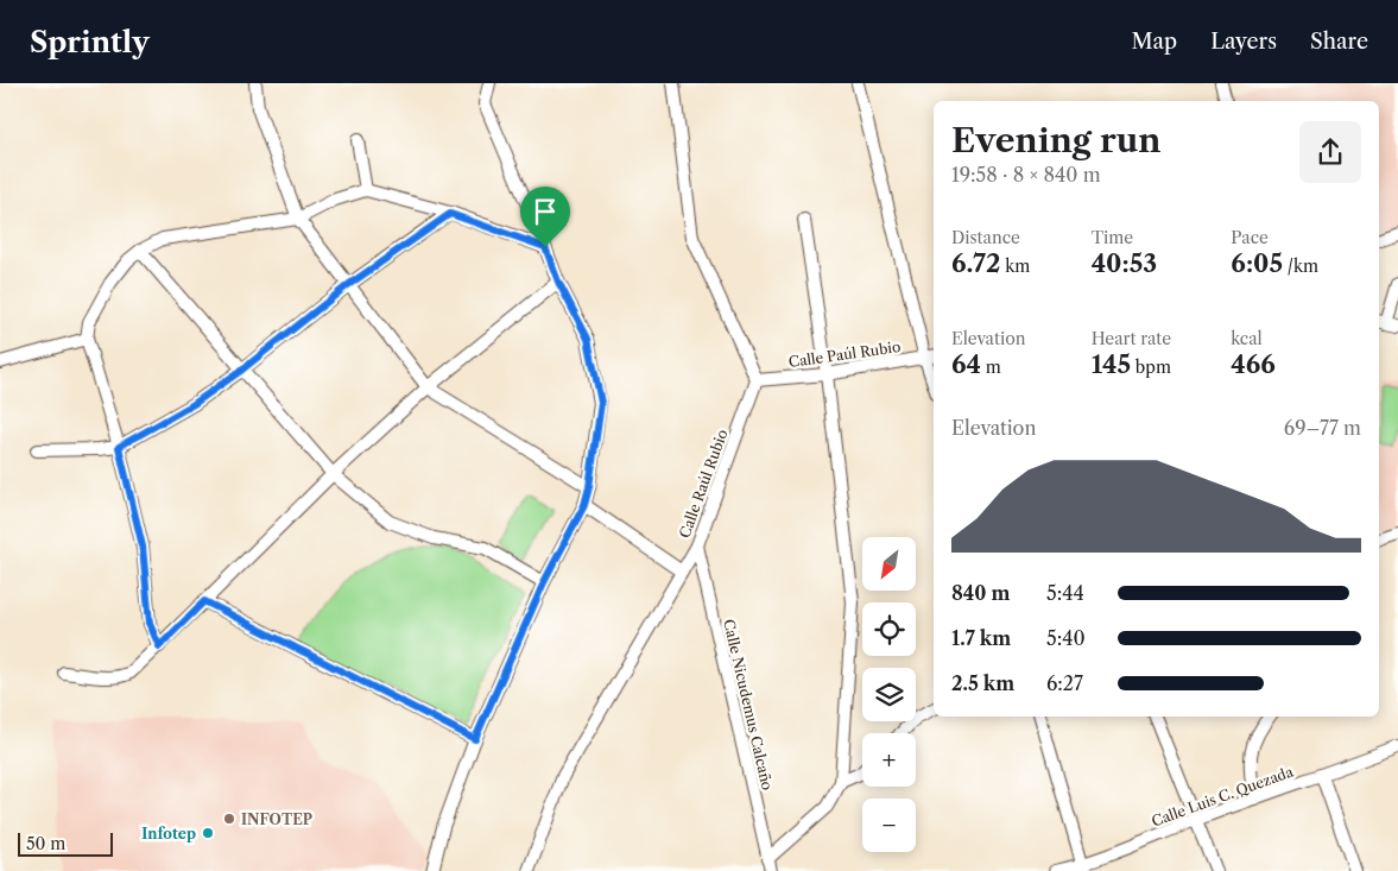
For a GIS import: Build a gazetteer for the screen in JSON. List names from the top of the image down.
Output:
{
  "streets": {
    "street": [
      "Calle Paúl Rubio",
      "Calle Raúl Rubio",
      "Calle Nicudemus Calcaño",
      "Calle Luis C. Quezada"
    ]
  },
  "crossings": [
    ["Calle Paúl Rubio", "Calle Raúl Rubio"],
    ["Calle Raúl Rubio", "Calle Nicudemus Calcaño"]
  ],
  "places": ["INFOTEP", "Infotep"],
  "scale_bar": "50 m",
  "north": "bottom left",
  "page": {
    "header": "Sprintly",
    "nav": ["Map", "Layers", "Share"],
    "heading": ["Evening run", "19:58 · 8 × 840 m"],
    "stats": [
      ["Distance", "6.72 km"],
      ["Time", "40:53"],
      ["Pace", "6:05 /km"],
      ["Elevation", "64 m"],
      ["Heart rate", "145 bpm"],
      ["kcal", "466"]
    ],
    "chart": ["Elevation", "69–77 m"],
    "map_buttons": ["+", "−"],
    "list": [
      {
        "name": "840 m",
        "note": "5:44"
      },
      {
        "name": "1.7 km",
        "note": "5:40"
      },
      {
        "name": "2.5 km",
        "note": "6:27"
      }
    ],
    "scale": "50 m"
  }
}
